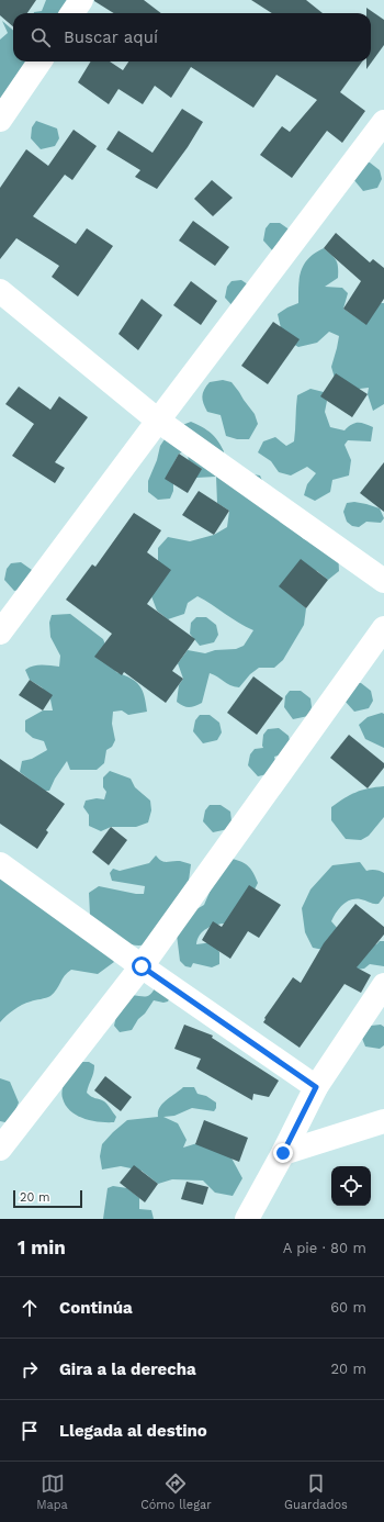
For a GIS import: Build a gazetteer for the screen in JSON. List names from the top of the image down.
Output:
{
  "scale_bar": "20 m",
  "page": {
    "search": "Buscar aquí",
    "scale": "20 m",
    "heading": ["1 min", "A pie · 80 m"],
    "list": [
      ["Continúa", "60 m"],
      ["Gira a la derecha", "20 m"],
      "Llegada al destino"
    ],
    "nav": ["Mapa", "Cómo llegar", "Guardados"]
  }
}
